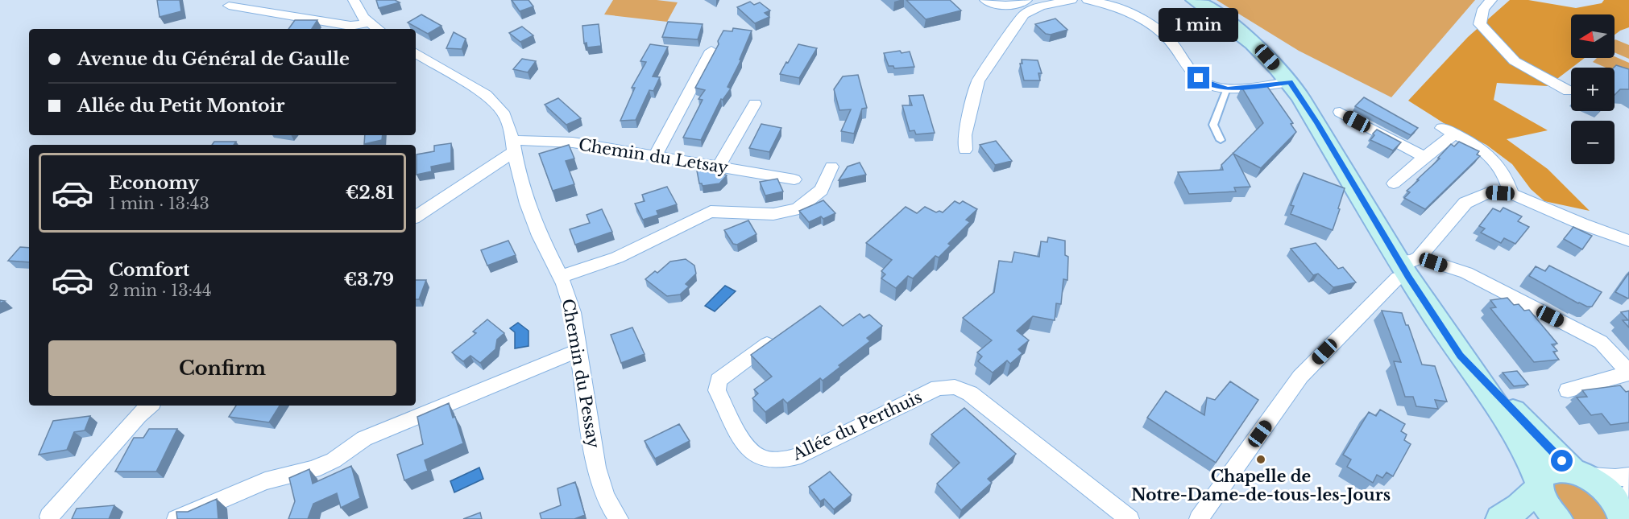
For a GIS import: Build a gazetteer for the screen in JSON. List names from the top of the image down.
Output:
{
  "streets": {
    "street": ["Chemin du Letsay", "Chemin du Pessay", "Allée du Perthuis"]
  },
  "crossings": [
    ["Chemin du Letsay", "Chemin du Pessay"]
  ],
  "places": ["Chapelle de Notre-Dame-de-tous-les-Jours"],
  "north": "left",
  "page": {
    "bubble": "1 min",
    "map_buttons": ["+", "−"],
    "banner": ["Avenue du Général de Gaulle", "Allée du Petit Montoir"],
    "list": [
      {
        "name": "Economy",
        "note": "1 min · 13:43",
        "value": "€2.81"
      },
      {
        "name": "Comfort",
        "note": "2 min · 13:44",
        "value": "€3.79"
      }
    ],
    "buttons": "Confirm"
  }
}
